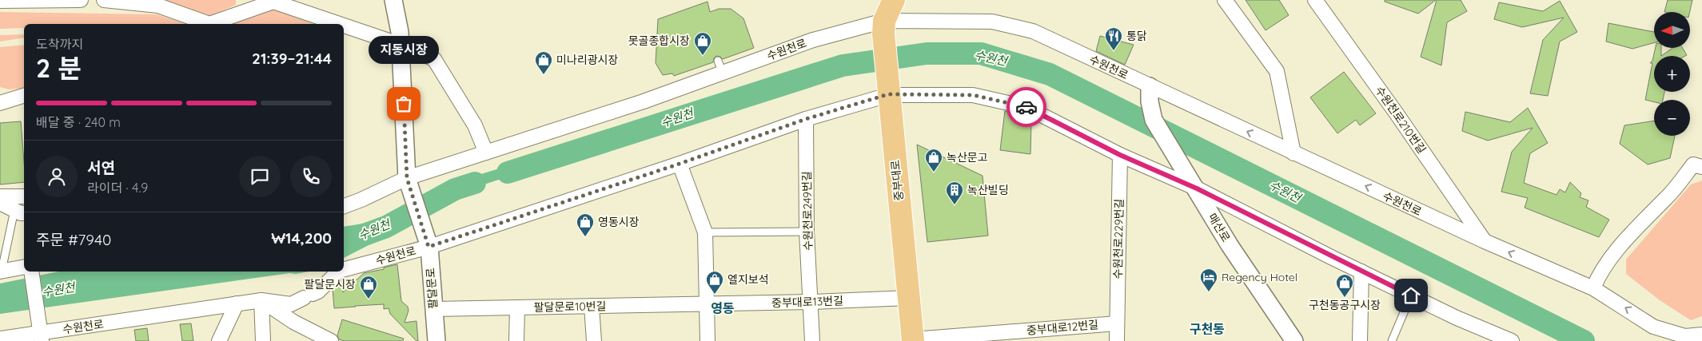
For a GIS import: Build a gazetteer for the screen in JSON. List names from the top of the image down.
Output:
{
  "streets": {
    "main road": ["중부대로"],
    "street": [
      "수원천로",
      "수원천로210번길",
      "수원천로249번길",
      "매산로",
      "수원천로229번길",
      "팔달문로",
      "중부대로13번길",
      "팔달문로10번길",
      "중부대로12번길"
    ]
  },
  "crossings": [
    ["수원천로", "수원천로210번길"],
    ["수원천로", "중부대로"],
    ["수원천로", "수원천로249번길"],
    ["수원천로", "매산로"],
    ["수원천로", "수원천로229번길"],
    ["수원천로", "팔달문로"],
    ["중부대로", "중부대로13번길"],
    ["중부대로", "중부대로12번길"],
    ["수원천로249번길", "중부대로13번길"],
    ["수원천로229번길", "중부대로12번길"],
    ["팔달문로", "팔달문로10번길"],
    ["중부대로13번길", "팔달문로10번길"]
  ],
  "districts": ["영동", "구천동"],
  "water": ["수원천"],
  "places": {
    "restaurant": ["통닭"],
    "shop": [
      "못골종합시장",
      "미나리광시장",
      "녹산문고",
      "영동시장",
      "엘지보석",
      "구천동공구시장",
      "팔달문시장"
    ],
    "other": ["지동시장"],
    "building": ["녹산빌딩"],
    "hotel": ["Regency Hotel"]
  },
  "north": "left",
  "page": {
    "map_buttons": ["+", "−"],
    "heading": ["2 분", "도착까지", "21:39–21:44"],
    "panel": [
      "서연",
      "라이더 · 4.9",
      "주문 #7940",
      "₩14,200"
    ],
    "bubble": "지동시장",
    "bar": "배달 중 · 240 m"
  }
}
